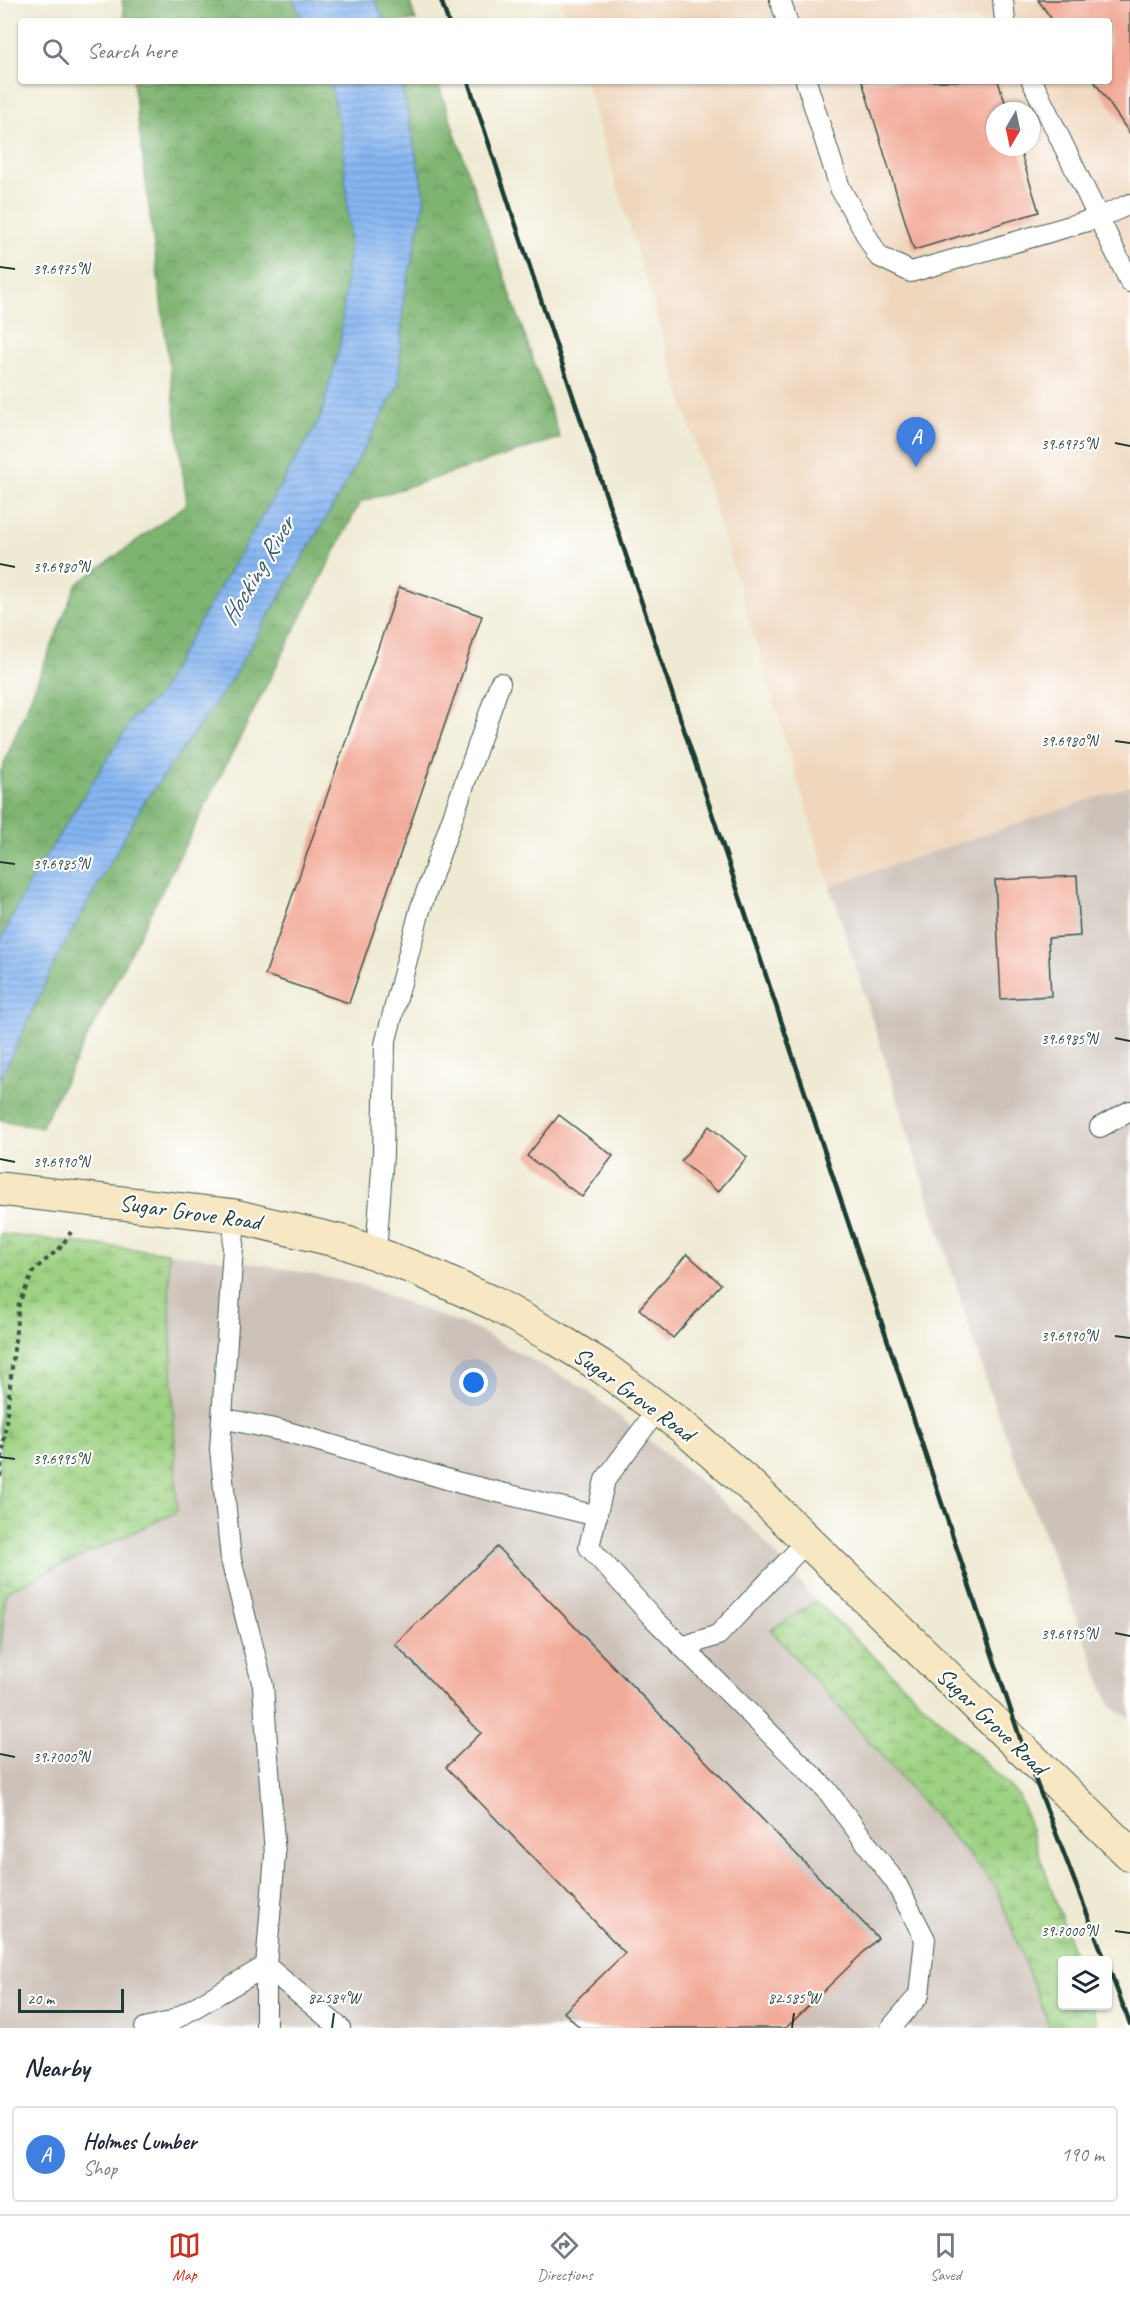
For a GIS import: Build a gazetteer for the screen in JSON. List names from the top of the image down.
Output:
{
  "streets": {
    "street": ["Sugar Grove Road"]
  },
  "water": ["Hocking River"],
  "scale_bar": "20 m",
  "north": "bottom",
  "page": {
    "search": "Search here",
    "pins": "A",
    "scale": "20 m",
    "heading": "Nearby",
    "list": [
      {
        "mark": "A",
        "name": "Holmes Lumber",
        "note": "Shop",
        "value": "190 m"
      }
    ],
    "nav": ["Map", "Directions", "Saved"]
  },
  "coordinates": [
    "39.6975°N",
    "39.6980°N",
    "39.6985°N",
    "39.6990°N",
    "39.6995°N",
    "39.7000°N",
    "82.584°W",
    "82.585°W"
  ]
}
